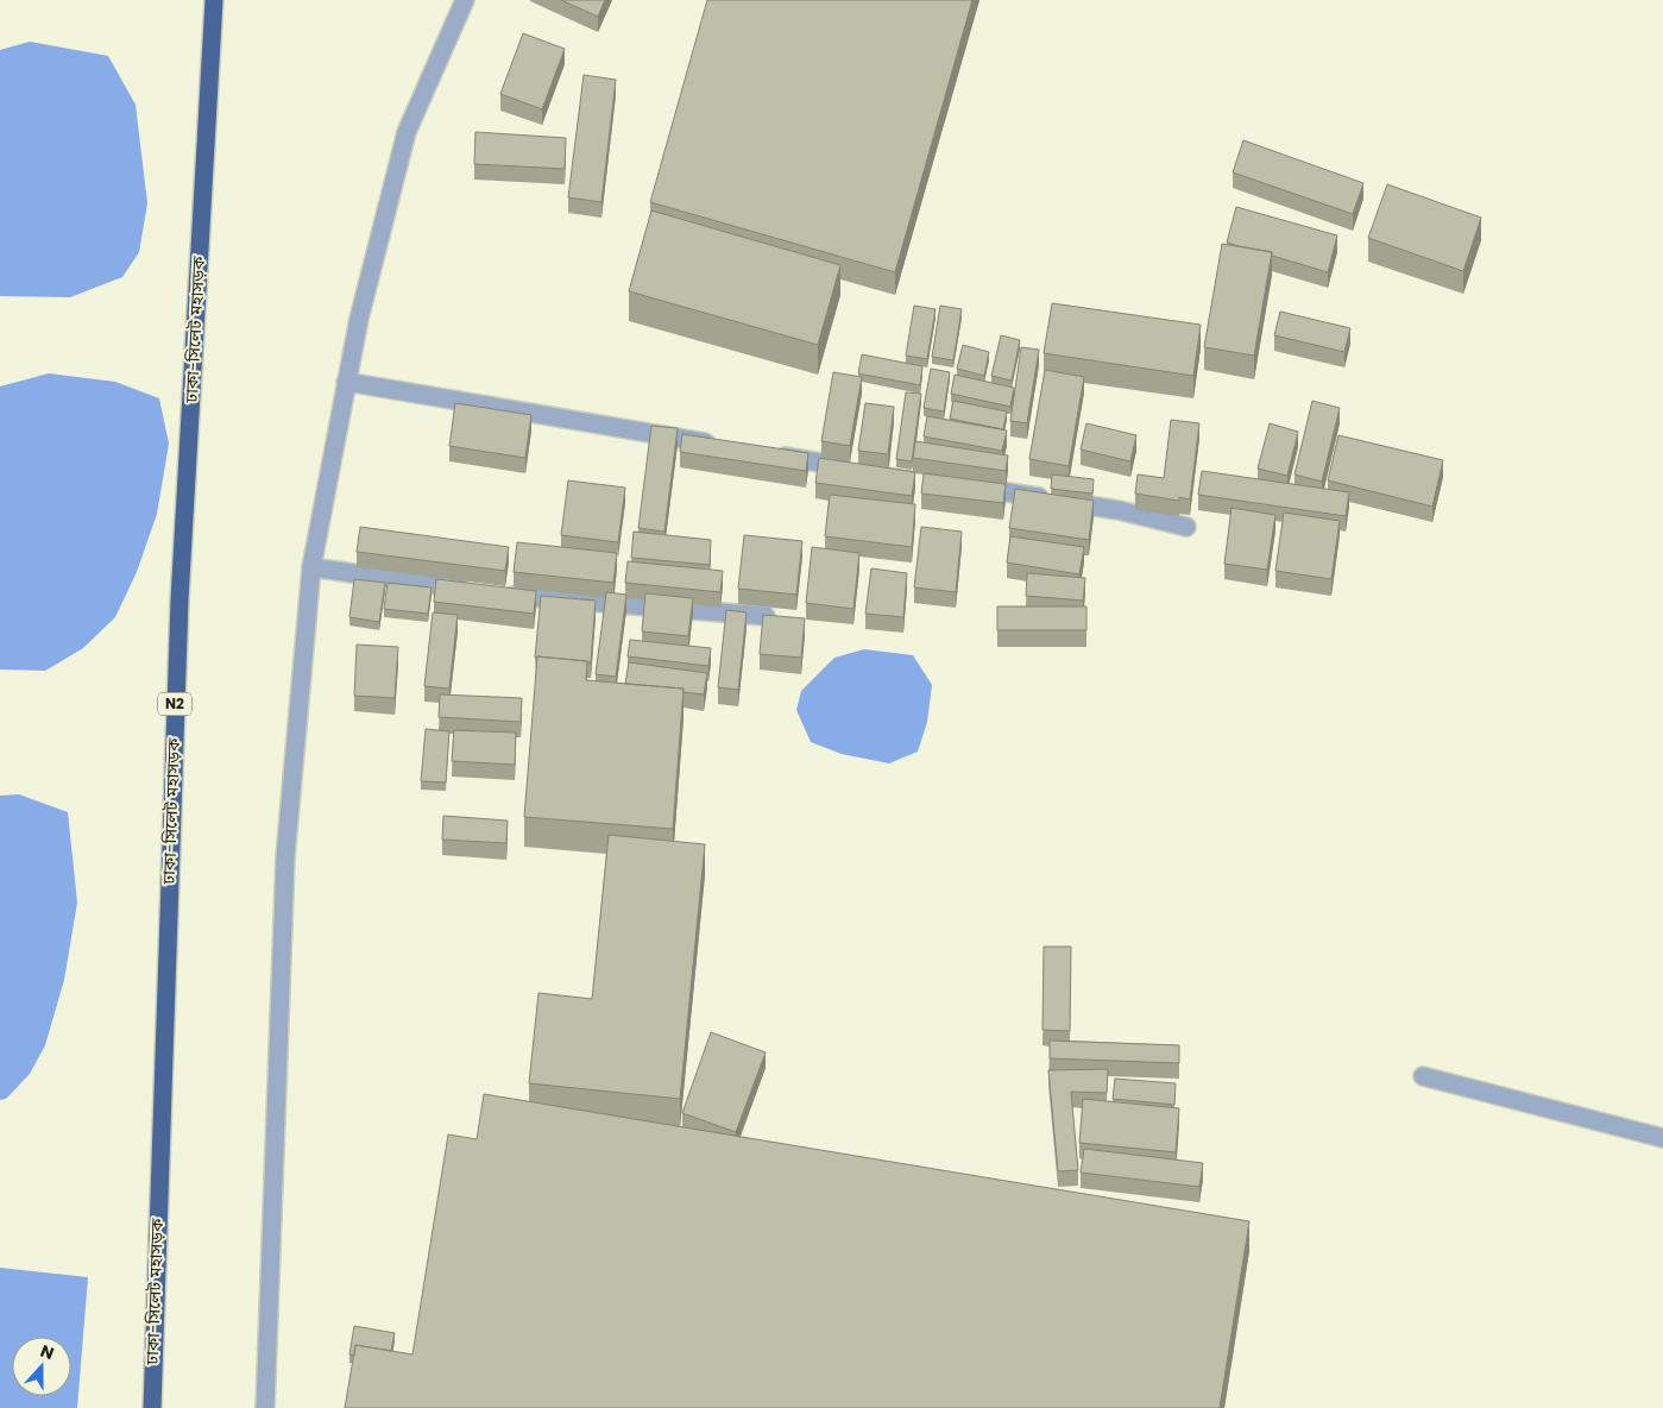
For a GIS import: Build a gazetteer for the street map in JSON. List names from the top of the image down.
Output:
{
  "streets": {
    "highway": ["ঢাকা-সিলেট মহাসড়ক", "N2"]
  },
  "north": "top"
}
